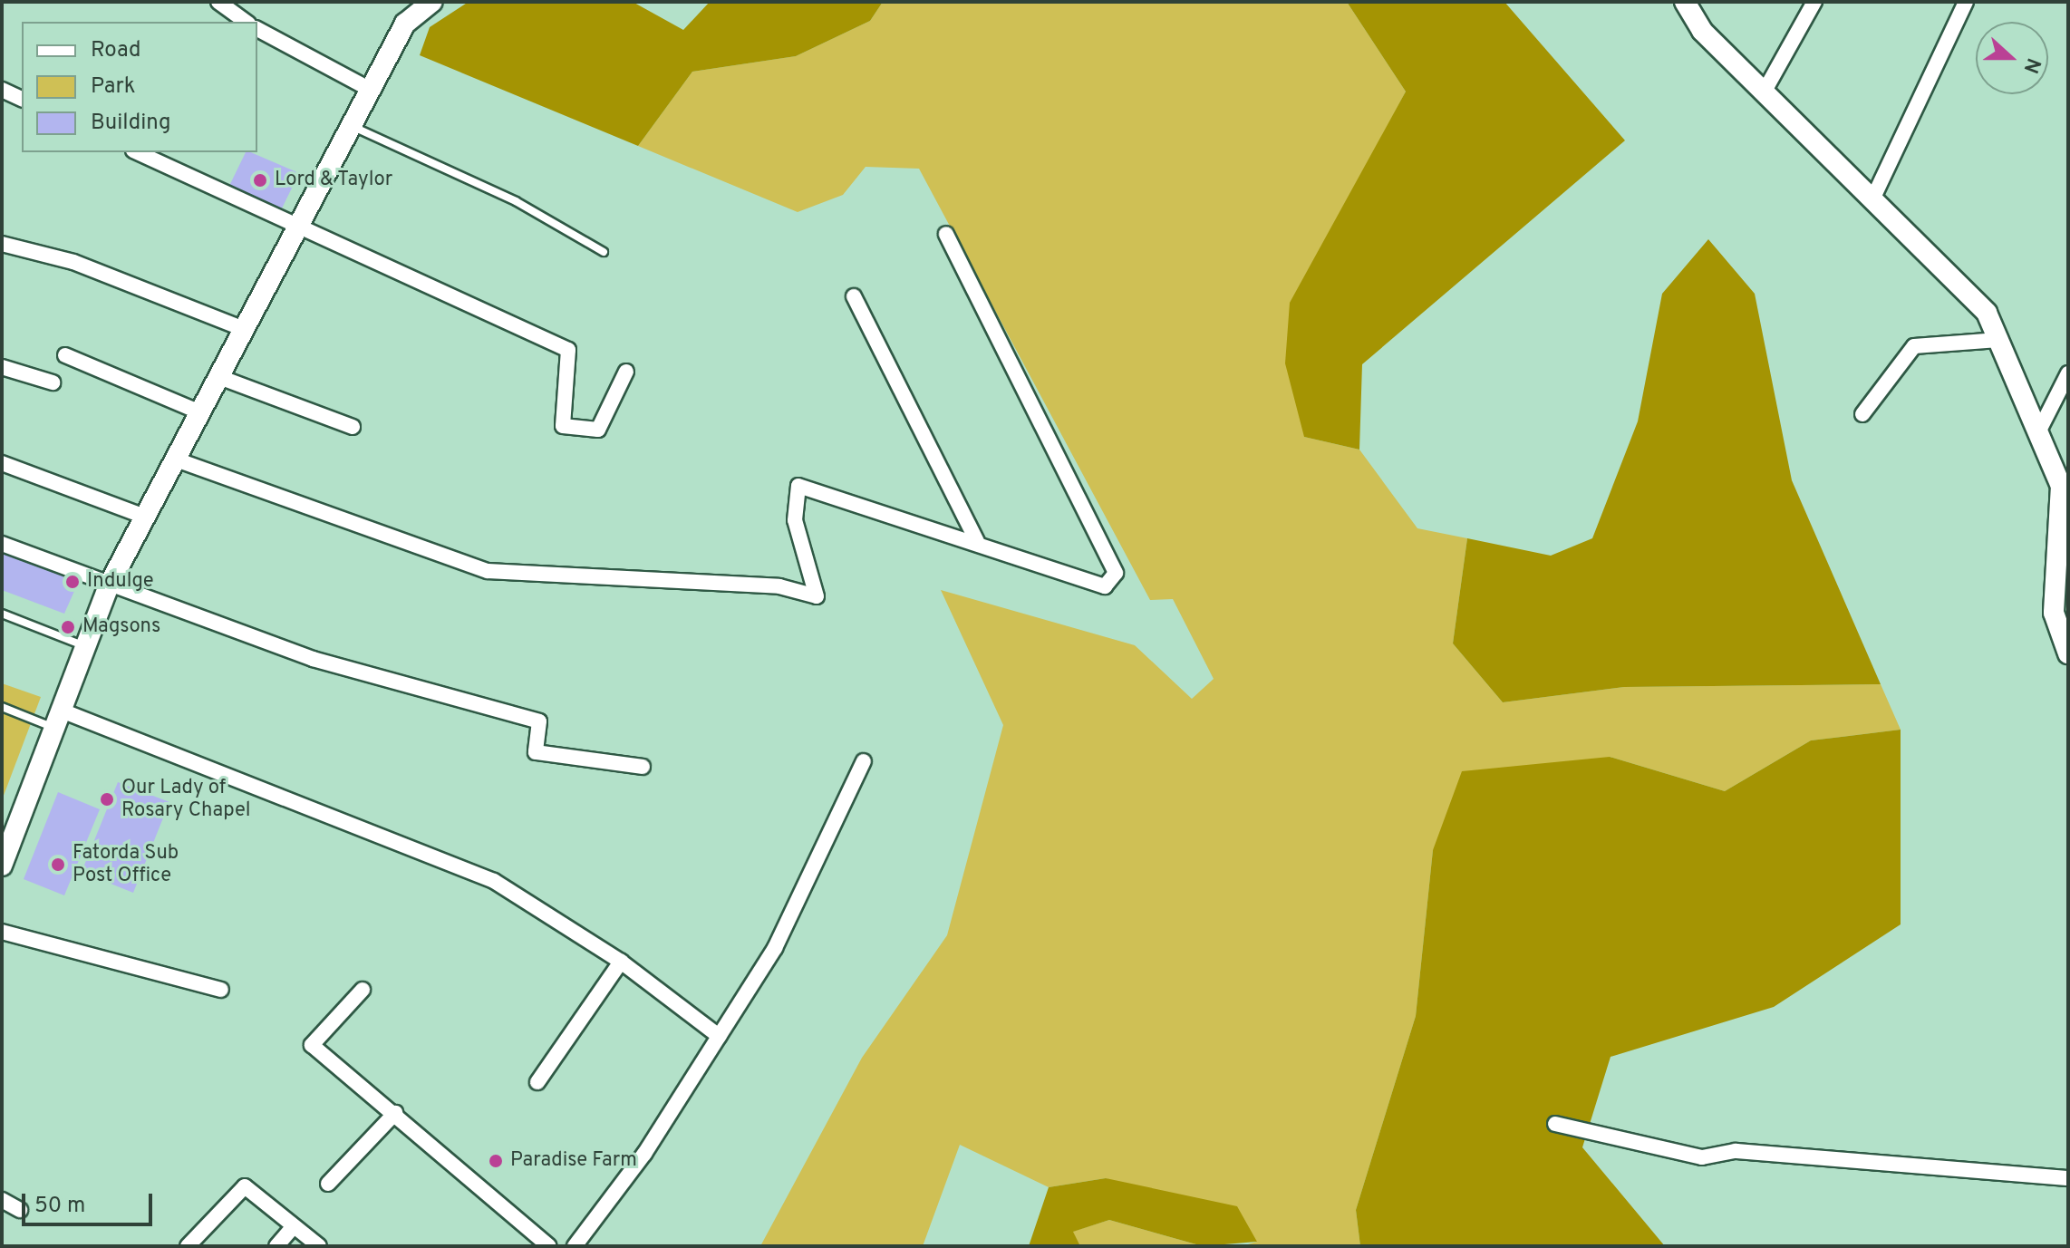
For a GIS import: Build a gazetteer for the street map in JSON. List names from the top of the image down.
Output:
{
  "places": [
    "Lord & Taylor",
    "Indulge",
    "Magsons",
    "Our Lady of Rosary Chapel",
    "Fatorda Sub Post Office",
    "Paradise Farm"
  ],
  "legend": ["Road", "Park", "Building"],
  "scale_bar": "50 m",
  "north": "right"
}
